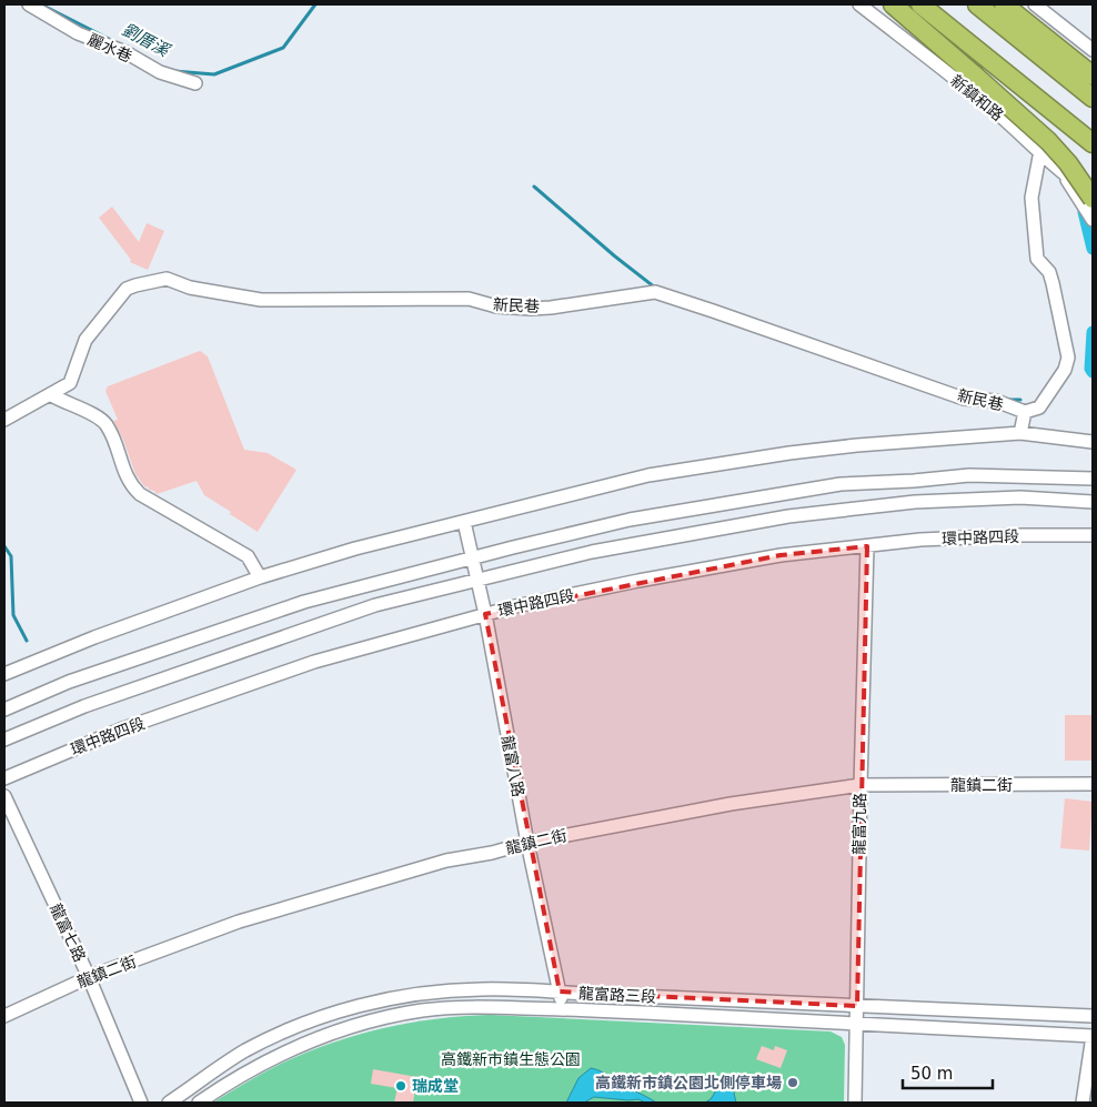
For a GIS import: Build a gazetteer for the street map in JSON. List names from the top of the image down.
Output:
{
  "streets": {
    "street": [
      "麗水巷",
      "新鎮和路",
      "新民巷",
      "環中路四段",
      "龍富八路",
      "龍鎮二街",
      "龍富九路",
      "龍富七路",
      "龍富路三段"
    ]
  },
  "crossings": [
    ["新鎮和路", "新民巷"],
    ["環中路四段", "龍富八路"],
    ["環中路四段", "龍富九路"],
    ["龍富八路", "龍鎮二街"],
    ["龍富八路", "龍富路三段"],
    ["龍鎮二街", "龍富九路"],
    ["龍鎮二街", "龍富七路"],
    ["龍富九路", "龍富路三段"]
  ],
  "water": ["劉厝溪"],
  "parks": ["高鐵新市鎮生態公園"],
  "places": ["高鐵新市鎮公園北側停車場", "瑞成堂"],
  "scale_bar": "50 m"
}
